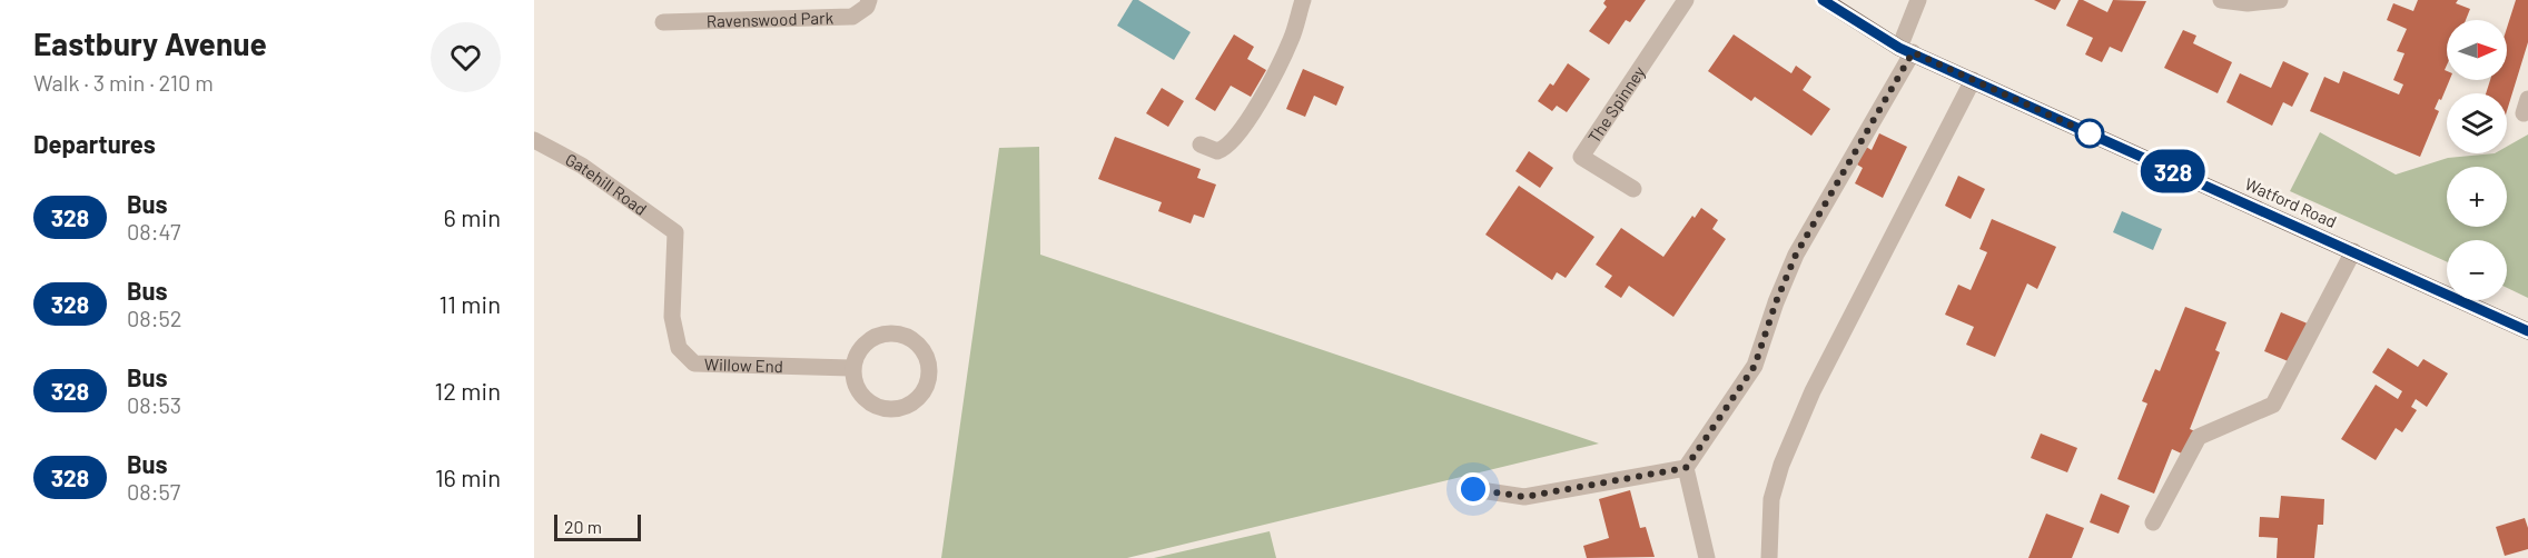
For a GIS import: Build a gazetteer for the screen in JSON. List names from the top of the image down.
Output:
{
  "streets": {
    "main road": ["Watford Road"],
    "street": [
      "Ravenswood Park",
      "The Spinney",
      "Gatehill Road",
      "Willow End"
    ]
  },
  "crossings": [
    ["Gatehill Road", "Willow End"]
  ],
  "lines": ["bus line 328"],
  "scale_bar": "20 m",
  "north": "right",
  "page": {
    "heading": [
      ["Eastbury Avenue", "Walk · 3 min · 210 m"],
      "Departures"
    ],
    "on_map": "328",
    "map_buttons": ["+", "−"],
    "list": [
      {
        "mark": "328",
        "name": "Bus",
        "note": "08:47",
        "value": "6 min"
      },
      {
        "mark": "328",
        "name": "Bus",
        "note": "08:52",
        "value": "11 min"
      },
      {
        "mark": "328",
        "name": "Bus",
        "note": "08:53",
        "value": "12 min"
      },
      {
        "mark": "328",
        "name": "Bus",
        "note": "08:57",
        "value": "16 min"
      }
    ],
    "scale": "20 m"
  }
}
